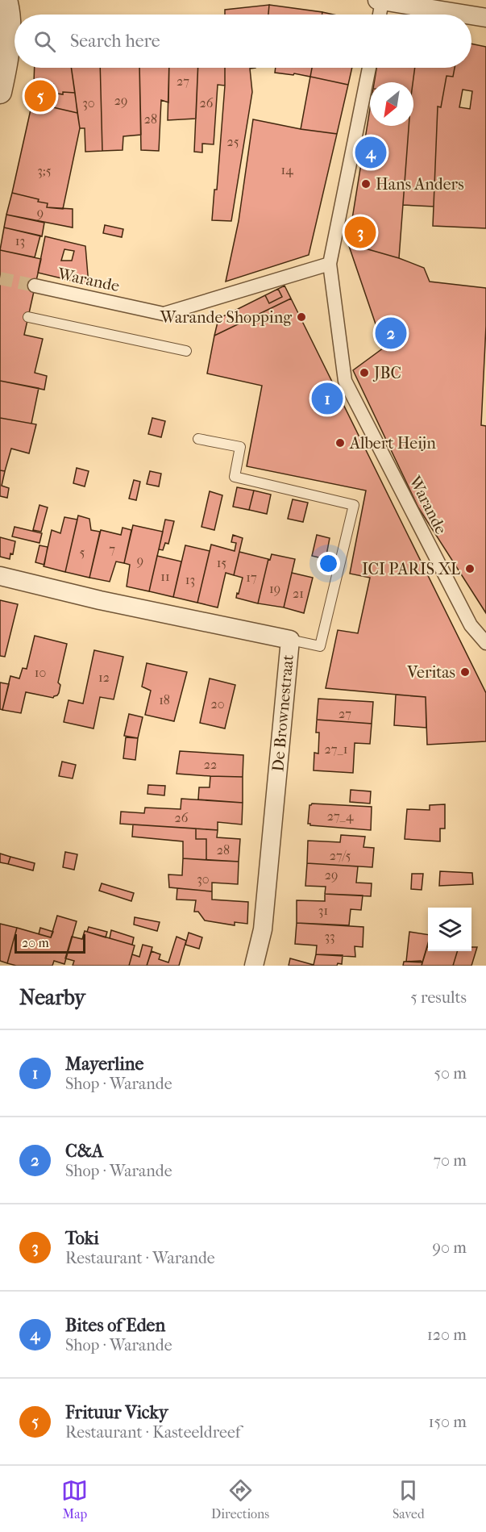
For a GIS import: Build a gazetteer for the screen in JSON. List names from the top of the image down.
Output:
{
  "streets": {
    "street": ["Warande", "De Brownestraat"]
  },
  "places": [
    "Hans Anders",
    "Warande Shopping",
    "JBC",
    "Albert Heijn",
    "ICI PARIS XL",
    "Veritas"
  ],
  "house_numbers": [
    "27",
    "29",
    "30",
    "26",
    "28",
    "25",
    "14",
    "3;5",
    "9",
    "13",
    "7",
    "5",
    "9",
    "15",
    "11",
    "17",
    "13",
    "19",
    "21",
    "10",
    "12",
    "18",
    "20",
    "27",
    "27_1",
    "22",
    "27_4",
    "26",
    "28",
    "27/5",
    "29",
    "30",
    "31",
    "33"
  ],
  "scale_bar": "20 m",
  "north": "bottom left",
  "page": {
    "search": "Search here",
    "pins": [
      "5",
      "4",
      "3",
      "2",
      "1"
    ],
    "scale": "20 m",
    "heading": ["Nearby", "5 results"],
    "list": [
      {
        "mark": "1",
        "name": "Mayerline",
        "note": "Shop · Warande",
        "value": "50 m"
      },
      {
        "mark": "2",
        "name": "C&A",
        "note": "Shop · Warande",
        "value": "70 m"
      },
      {
        "mark": "3",
        "name": "Toki",
        "note": "Restaurant · Warande",
        "value": "90 m"
      },
      {
        "mark": "4",
        "name": "Bites of Eden",
        "note": "Shop · Warande",
        "value": "120 m"
      },
      {
        "mark": "5",
        "name": "Frituur Vicky",
        "note": "Restaurant · Kasteeldreef",
        "value": "150 m"
      }
    ],
    "nav": ["Map", "Directions", "Saved"]
  }
}
